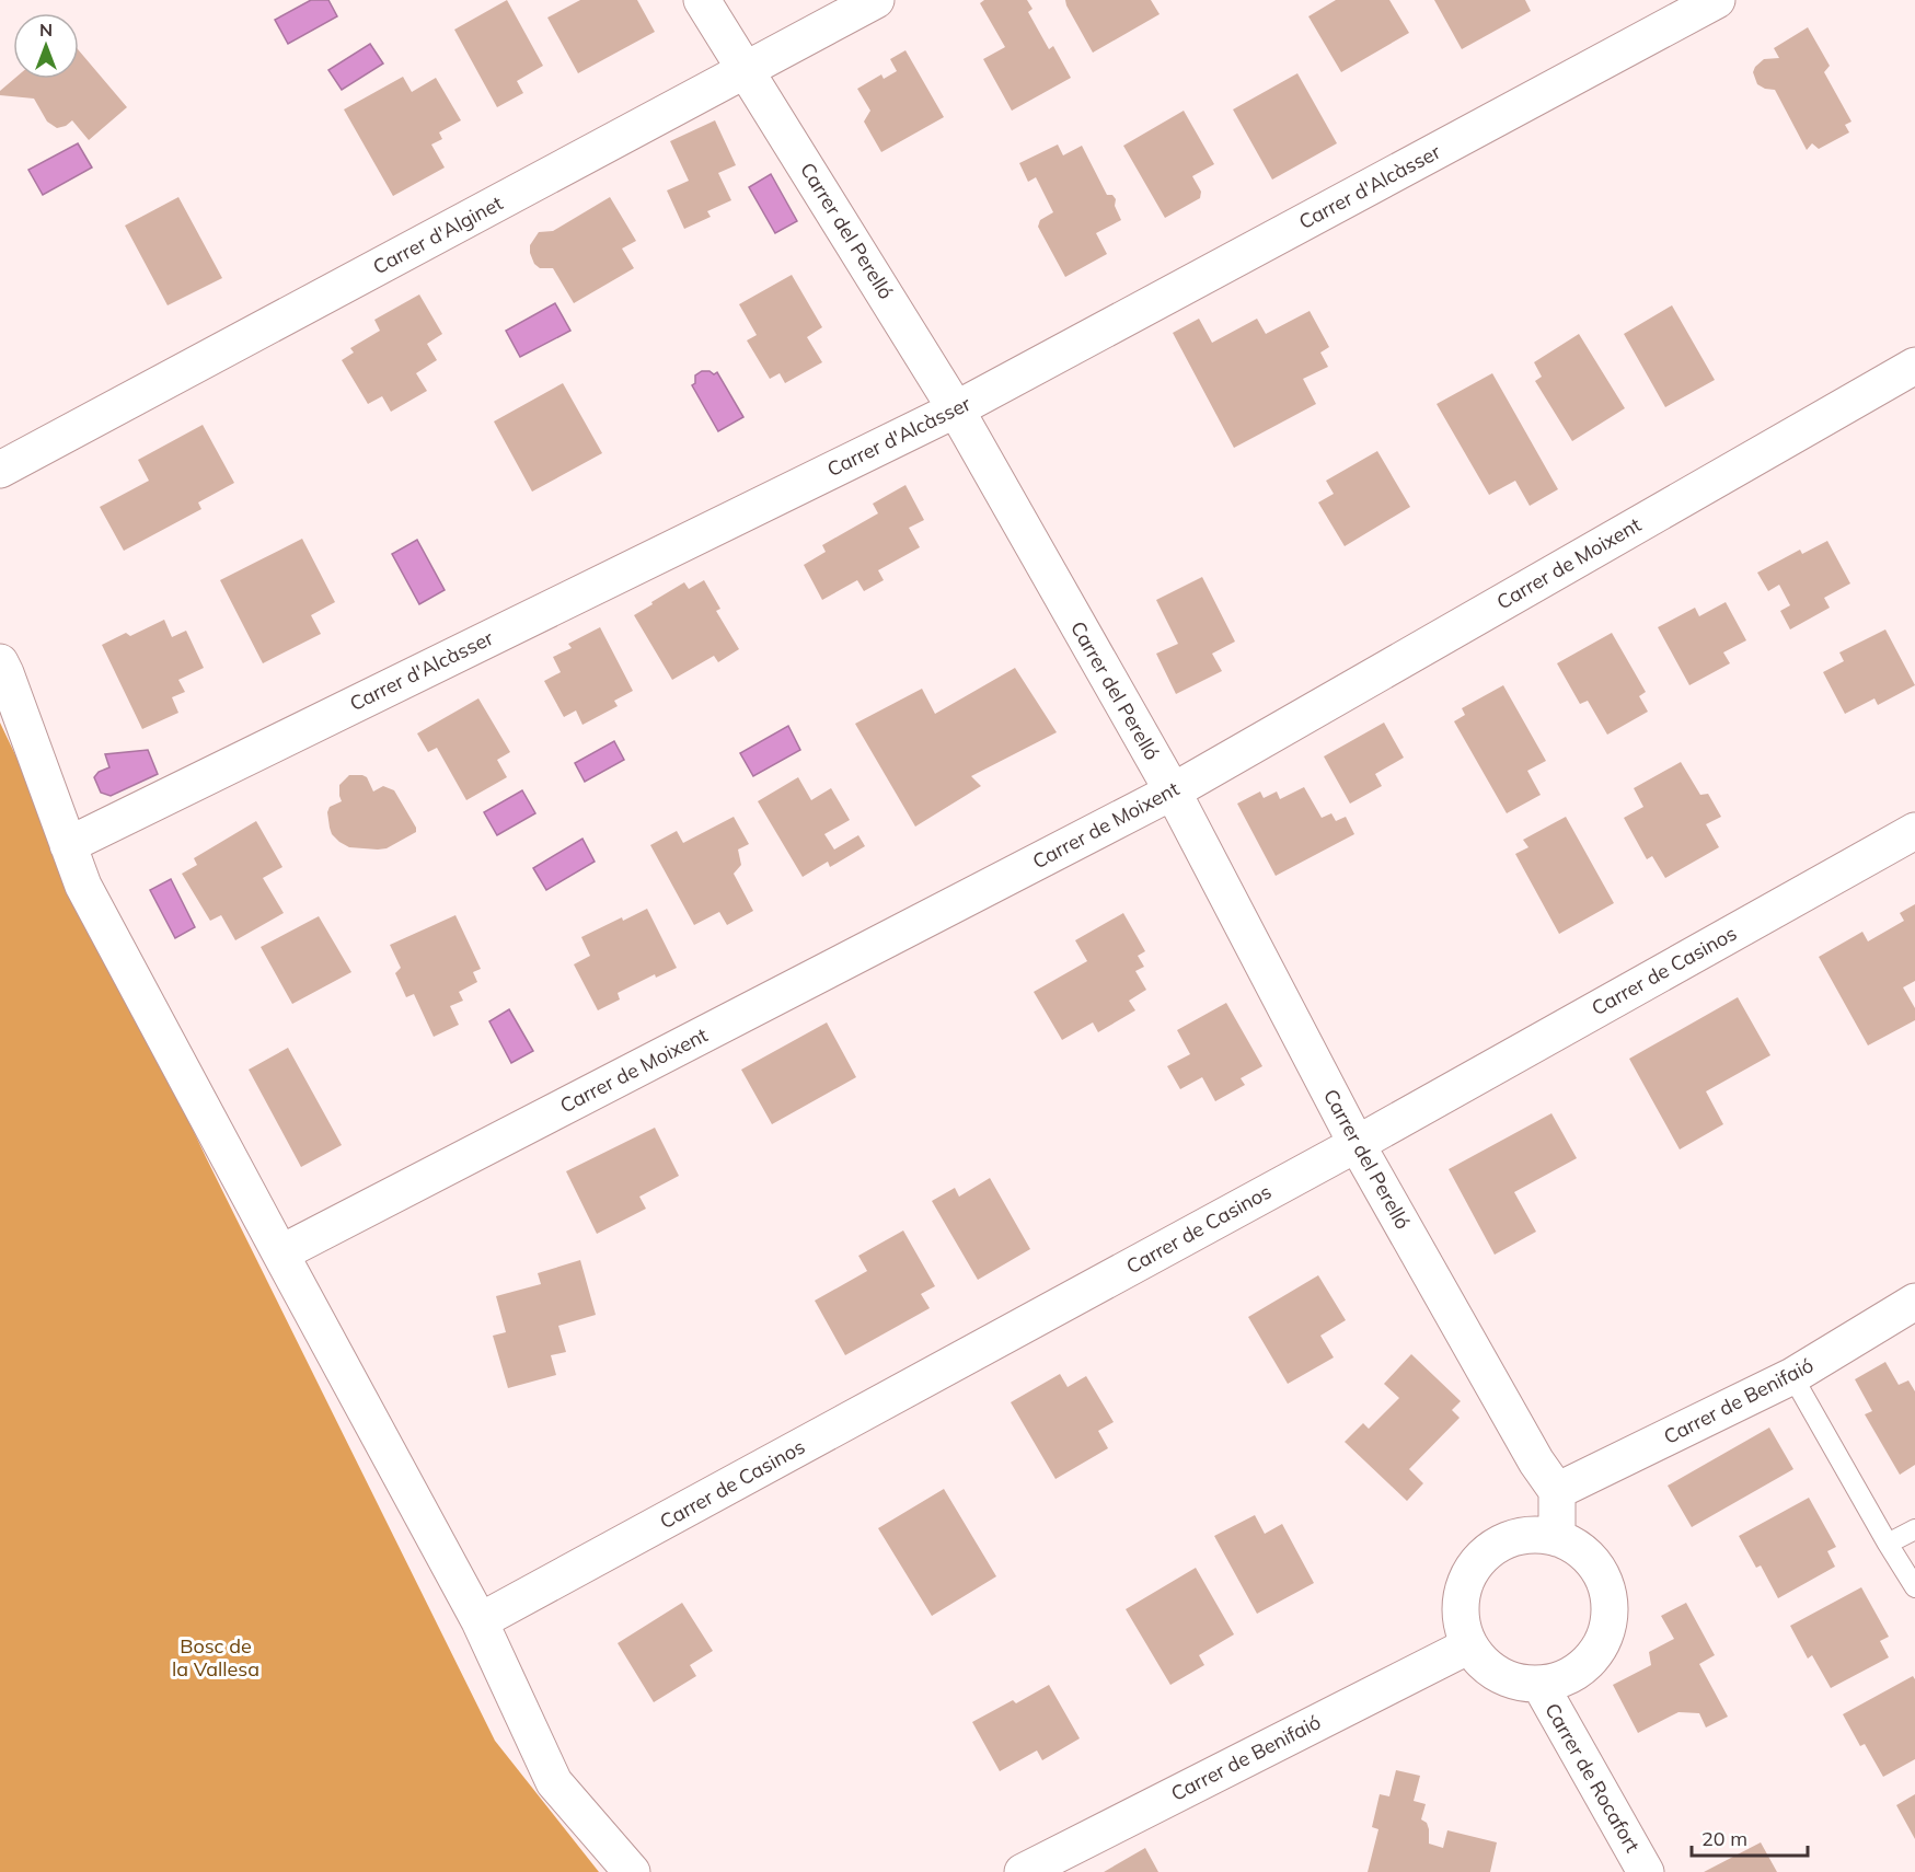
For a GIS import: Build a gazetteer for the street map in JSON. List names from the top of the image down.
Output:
{
  "streets": {
    "street": [
      "Carrer d'Alcàsser",
      "Carrer del Perelló",
      "Carrer d'Alginet",
      "Carrer de Moixent",
      "Carrer de Casinos",
      "Carrer de Benifaió",
      "Carrer de Rocafort"
    ]
  },
  "crossings": [
    ["Carrer d'Alcàsser", "Carrer del Perelló"],
    ["Carrer del Perelló", "Carrer d'Alginet"],
    ["Carrer del Perelló", "Carrer de Moixent"],
    ["Carrer del Perelló", "Carrer de Casinos"],
    ["Carrer del Perelló", "Carrer de Benifaió"],
    ["Carrer de Benifaió", "Carrer de Rocafort"]
  ],
  "parks": ["Bosc de la Vallesa"],
  "scale_bar": "20 m",
  "north": "top"
}
